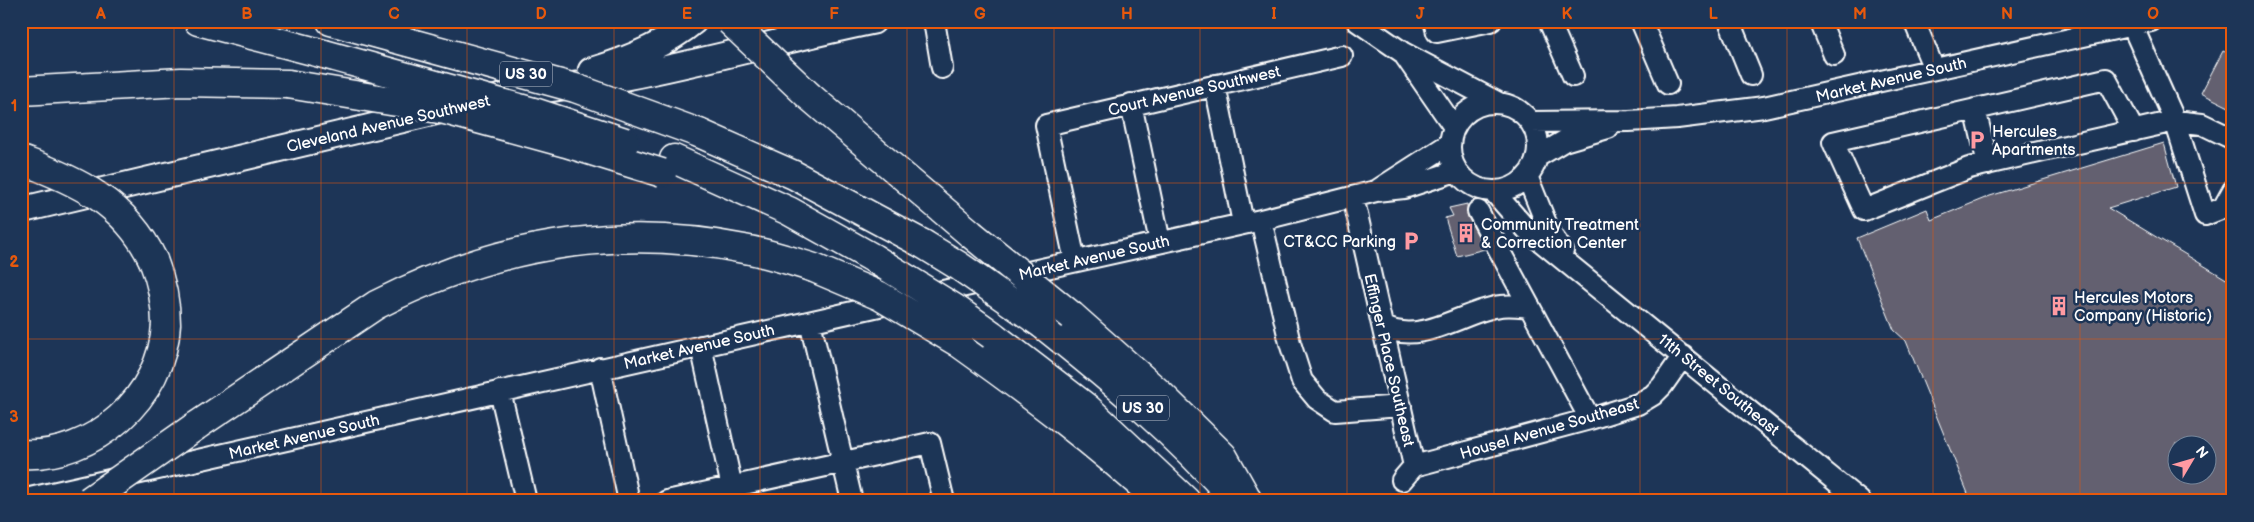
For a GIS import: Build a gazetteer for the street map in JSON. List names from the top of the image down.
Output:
{
  "streets": {
    "highway": ["US 30"],
    "main road": ["Cleveland Avenue Southwest"],
    "street": [
      "Market Avenue South",
      "Court Avenue Southwest",
      "Effinger Place Southeast",
      "11th Street Southeast",
      "Housel Avenue Southeast"
    ]
  },
  "crossings": [
    ["Market Avenue South", "Court Avenue Southwest"],
    ["Market Avenue South", "Effinger Place Southeast"],
    ["Market Avenue South", "11th Street Southeast"],
    ["Effinger Place Southeast", "Housel Avenue Southeast"],
    ["11th Street Southeast", "Housel Avenue Southeast"]
  ],
  "places": {
    "parking": ["Hercules Apartments", "CT&CC Parking"],
    "building": ["Community Treatment & Correction Center", "Hercules Motors Company (Historic)"]
  },
  "north": "top right",
  "grid": {
    "columns": [
      "A",
      "B",
      "C",
      "D",
      "E",
      "F",
      "G",
      "H",
      "I",
      "J",
      "K",
      "L",
      "M",
      "N",
      "O"
    ],
    "rows": ["1", "2", "3"]
  }
}
